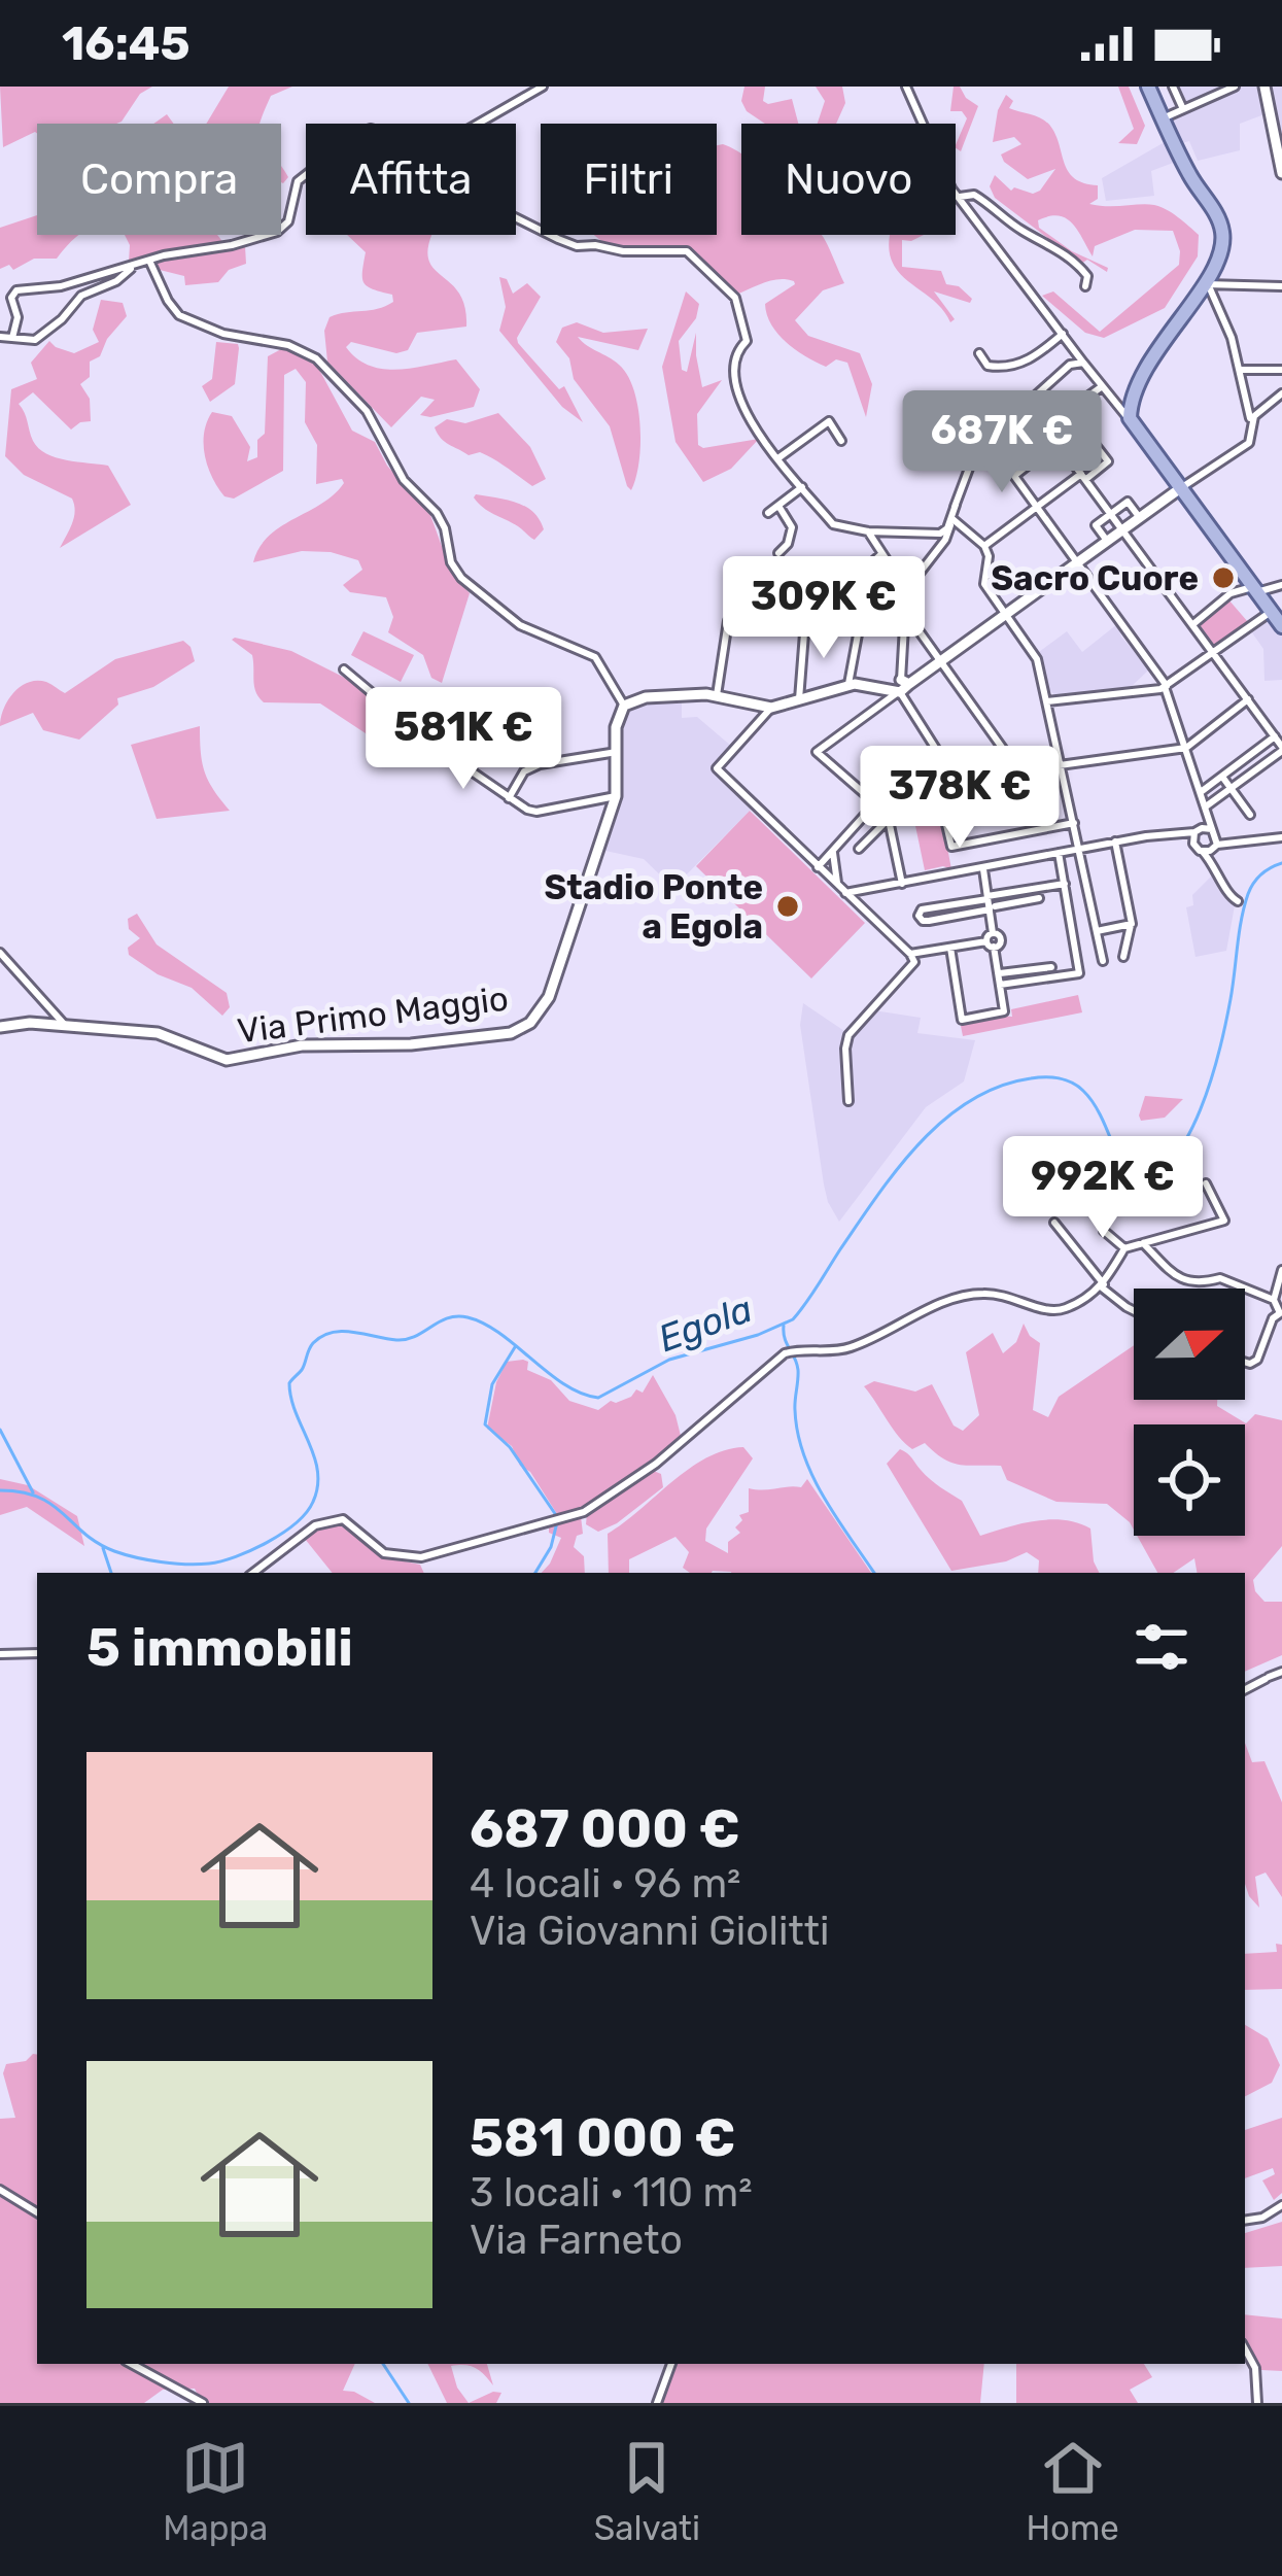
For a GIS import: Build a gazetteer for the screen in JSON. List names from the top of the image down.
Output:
{
  "streets": {
    "street": ["Via Primo Maggio"]
  },
  "water": ["Egola"],
  "places": ["Sacro Cuore", "Stadio Ponte a Egola"],
  "north": "right",
  "page": {
    "status": "16:45",
    "chip": [
      "Compra",
      "Affitta",
      "Filtri",
      "Nuovo"
    ],
    "price": [
      "687K €",
      "309K €",
      "581K €",
      "378K €",
      "992K €"
    ],
    "heading": "5 immobili",
    "list": [
      {
        "name": "687 000 €",
        "note": "4 locali · 96 m² · Via Giovanni Giolitti"
      },
      {
        "name": "581 000 €",
        "note": "3 locali · 110 m² · Via Farneto"
      }
    ],
    "tabs": ["Mappa", "Salvati", "Home"]
  }
}
